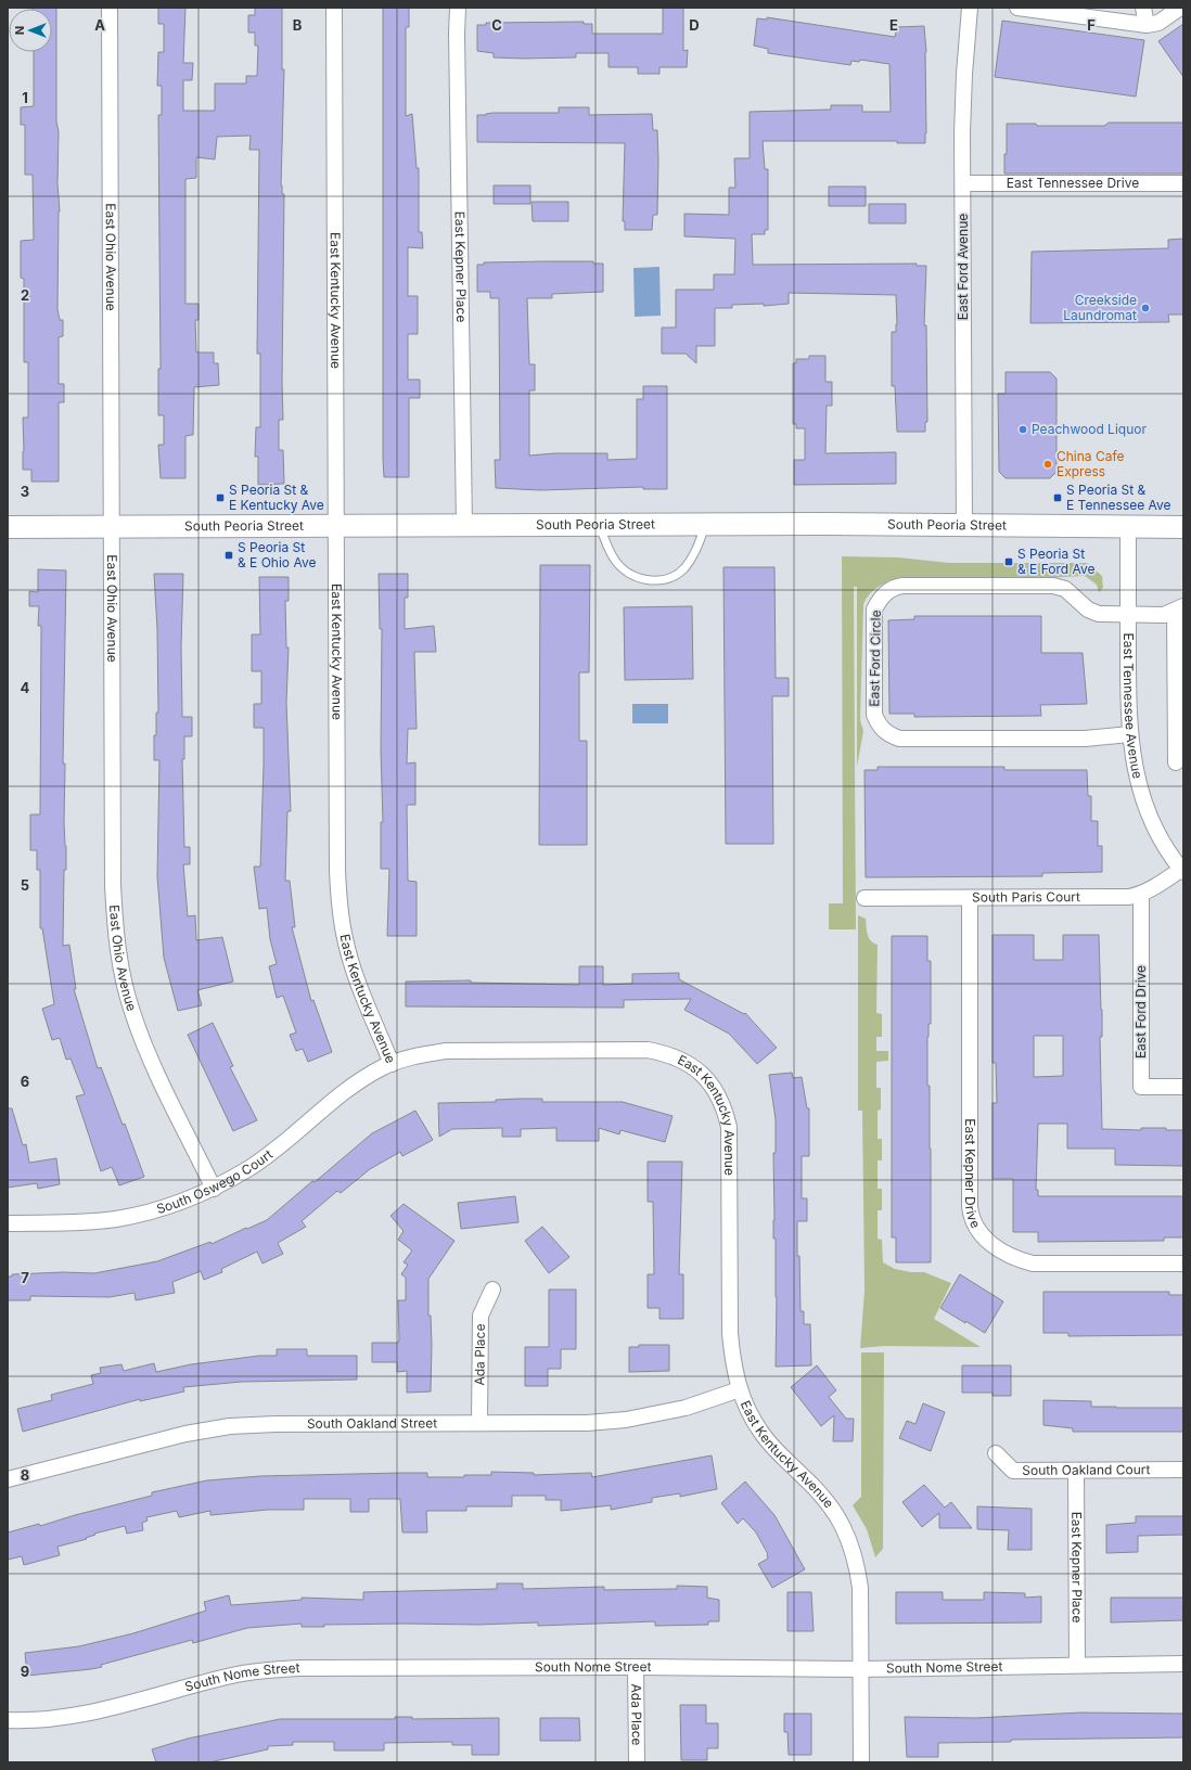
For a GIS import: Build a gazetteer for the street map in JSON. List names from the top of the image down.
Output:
{
  "streets": {
    "main road": ["South Peoria Street"],
    "street": [
      "East Tennessee Drive",
      "East Ohio Avenue",
      "East Kepner Place",
      "East Ford Avenue",
      "East Kentucky Avenue",
      "East Ford Circle",
      "East Tennessee Avenue",
      "South Paris Court",
      "East Ford Drive",
      "East Kepner Drive",
      "South Oswego Court",
      "Ada Place",
      "South Oakland Street",
      "South Oakland Court",
      "South Nome Street"
    ]
  },
  "crossings": [
    ["East Tennessee Drive", "East Ford Avenue"],
    ["East Ohio Avenue", "South Peoria Street"],
    ["East Ohio Avenue", "South Oswego Court"],
    ["East Kepner Place", "South Peoria Street"],
    ["East Kepner Place", "South Oakland Court"],
    ["East Kepner Place", "South Nome Street"],
    ["East Ford Avenue", "South Peoria Street"],
    ["East Kentucky Avenue", "South Peoria Street"],
    ["East Kentucky Avenue", "South Oswego Court"],
    ["East Kentucky Avenue", "South Oakland Street"],
    ["East Kentucky Avenue", "South Nome Street"],
    ["South Peoria Street", "East Tennessee Avenue"],
    ["East Ford Circle", "East Tennessee Avenue"],
    ["East Tennessee Avenue", "South Paris Court"],
    ["South Paris Court", "East Ford Drive"],
    ["South Paris Court", "East Kepner Drive"],
    ["Ada Place", "South Oakland Street"],
    ["Ada Place", "South Nome Street"]
  ],
  "places": {
    "other": ["Creekside Laundromat", "Peachwood Liquor", "China Cafe Express"],
    "transit": [
      "S Peoria St & E Kentucky Ave",
      "S Peoria St & E Tennessee Ave",
      "S Peoria St & E Ohio Ave",
      "S Peoria St & E Ford Ave"
    ]
  },
  "north": "left",
  "grid": {
    "columns": [
      "A",
      "B",
      "C",
      "D",
      "E",
      "F"
    ],
    "rows": [
      "1",
      "2",
      "3",
      "4",
      "5",
      "6",
      "7",
      "8",
      "9"
    ]
  }
}
